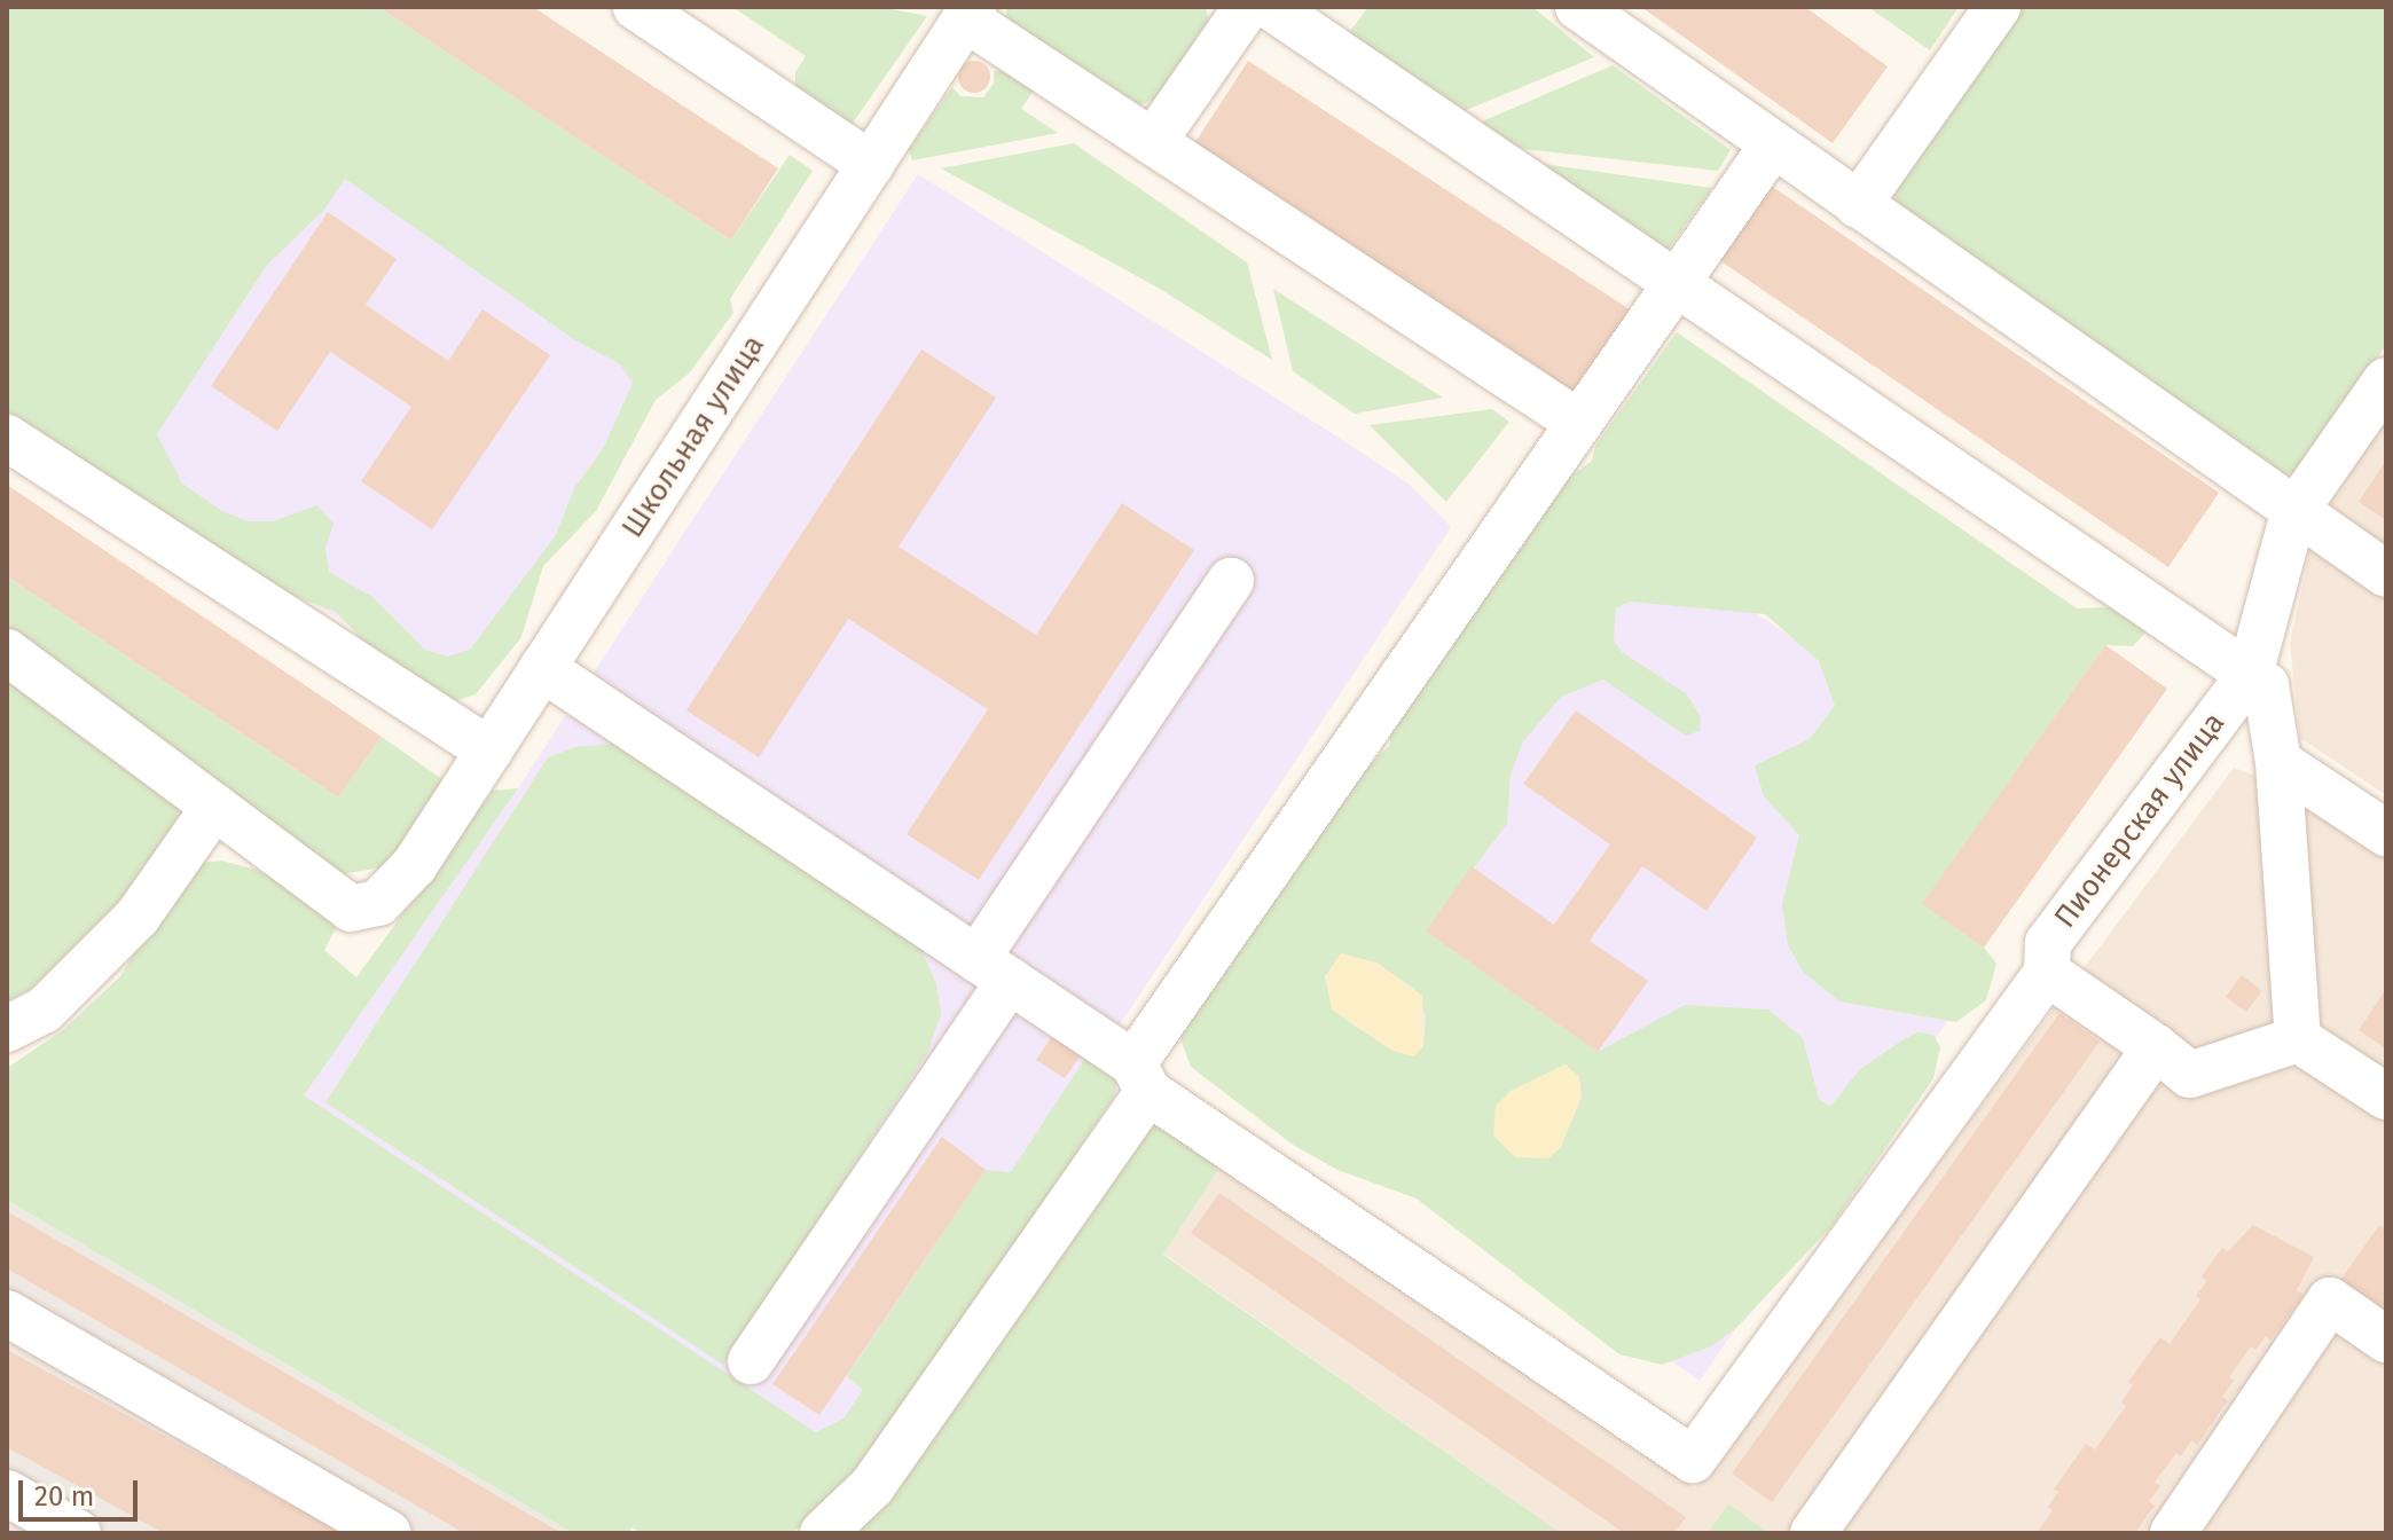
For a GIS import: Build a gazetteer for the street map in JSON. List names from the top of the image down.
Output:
{
  "streets": {
    "street": ["Школьная улица", "Пионерская улица"]
  },
  "scale_bar": "20 m"
}
